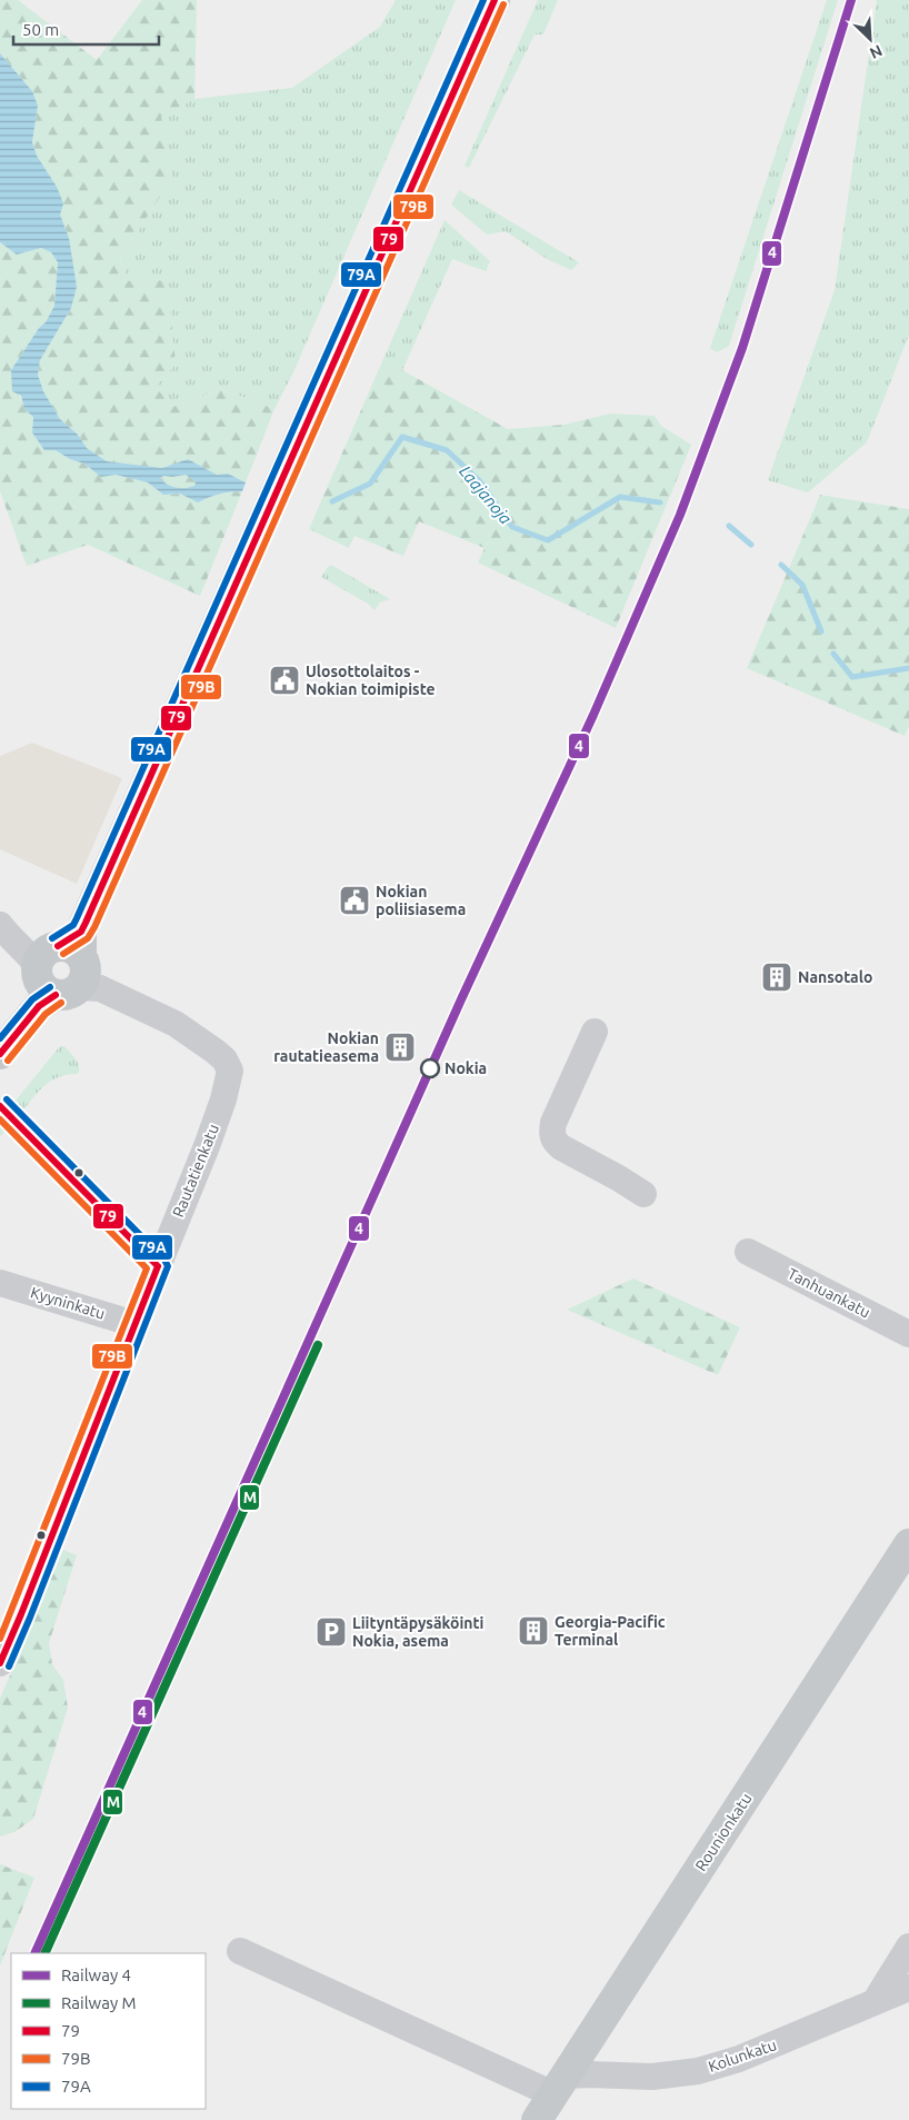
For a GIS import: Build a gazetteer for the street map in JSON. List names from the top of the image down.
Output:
{
  "streets": {
    "main road": ["Rounionkatu"],
    "street": [
      "Rautatienkatu",
      "Tanhuankatu",
      "Kyyninkatu",
      "Kolunkatu"
    ]
  },
  "crossings": [
    ["Rautatienkatu", "Kyyninkatu"],
    ["Rounionkatu", "Kolunkatu"]
  ],
  "water": ["Laajanoja"],
  "places": {
    "public building": ["Ulosottolaitos - Nokian toimipiste", "Nokian poliisiasema"],
    "building": ["Nansotalo", "Nokian rautatieasema", "Georgia-Pacific Terminal"],
    "other": ["Nokia"],
    "parking": ["Liityntäpysäköinti Nokia, asema"]
  },
  "lines": [
    "rail line 4",
    "transit line 79",
    "transit line 79A",
    "transit line 79B",
    "rail line M"
  ],
  "legend": [
    "Railway 4",
    "Railway M",
    "79",
    "79B",
    "79A"
  ],
  "scale_bar": "50 m",
  "north": "bottom right"
}
